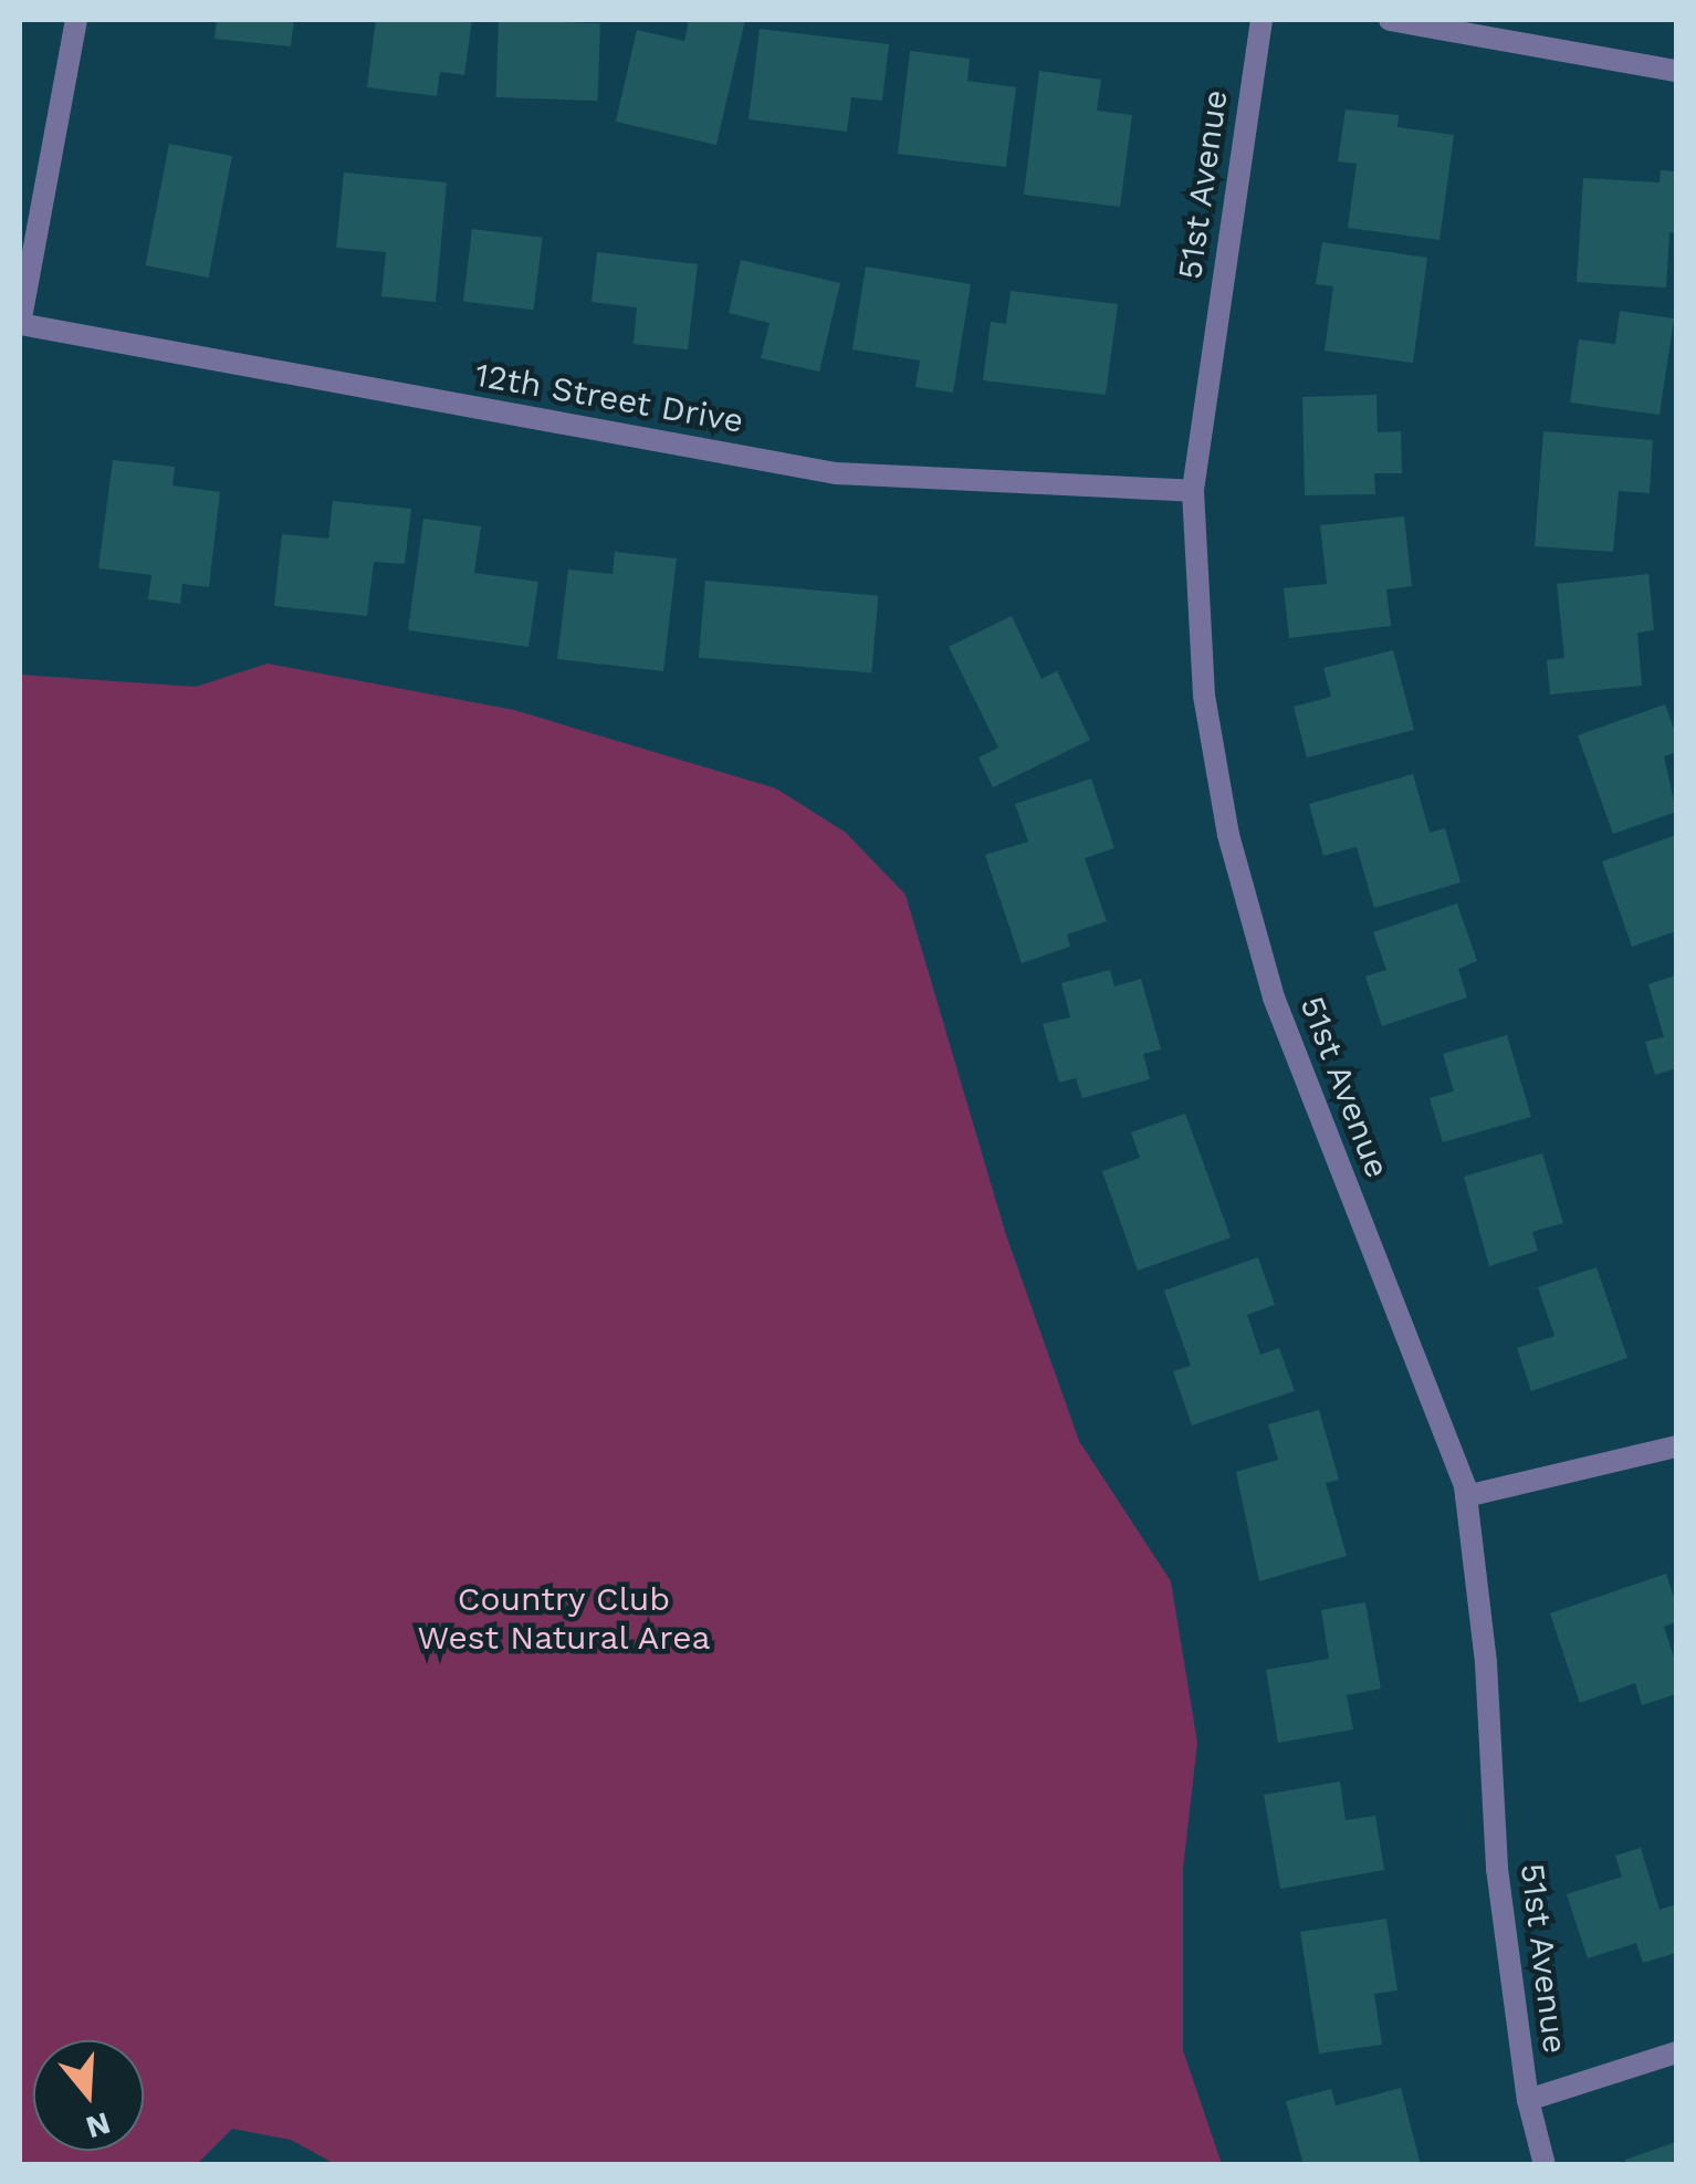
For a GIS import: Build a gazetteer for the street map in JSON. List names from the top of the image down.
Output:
{
  "streets": {
    "street": ["51st Avenue", "12th Street Drive"]
  },
  "crossings": [
    ["51st Avenue", "12th Street Drive"]
  ],
  "parks": ["Country Club West Natural Area"],
  "north": "bottom"
}
